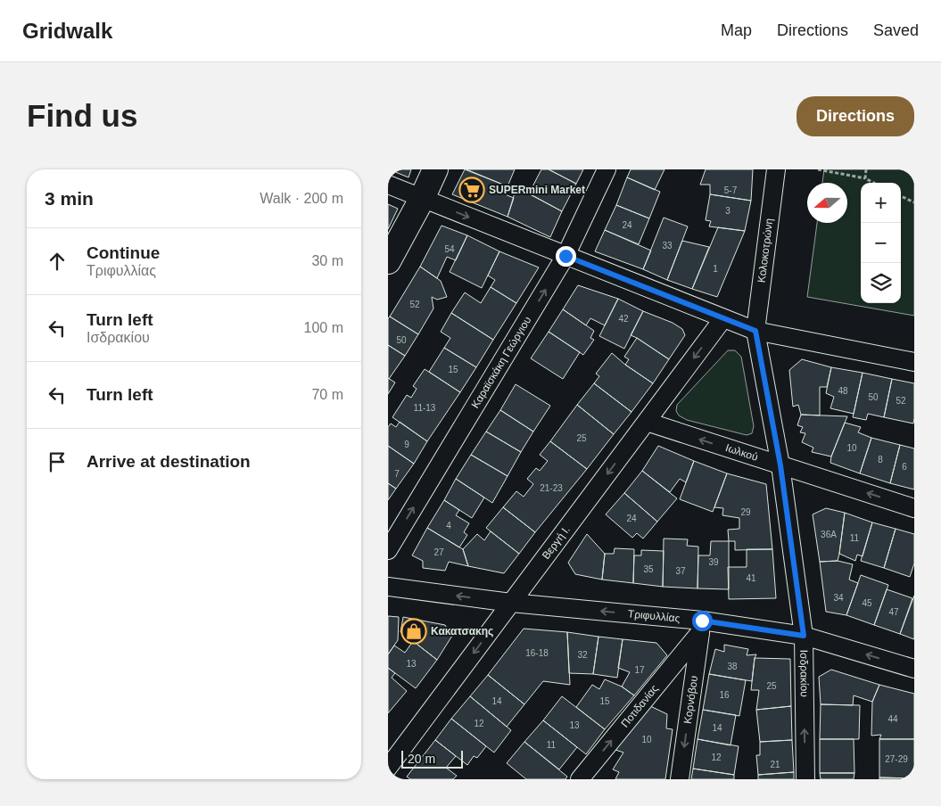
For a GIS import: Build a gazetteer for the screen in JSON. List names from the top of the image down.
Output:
{
  "streets": {
    "street": [
      "Κολοκοτρώνη",
      "Καραϊσκάκη Γεώργιου",
      "Ιωλκού",
      "Βεργή Ι.",
      "Τριφυλλίας",
      "Ισδρακίου",
      "Κορνόβου",
      "Ποτιδανίας"
    ]
  },
  "crossings": [
    ["Κολοκοτρώνη", "Ισδρακίου"],
    ["Ιωλκού", "Βεργή Ι."],
    ["Ιωλκού", "Ισδρακίου"],
    ["Βεργή Ι.", "Τριφυλλίας"],
    ["Τριφυλλίας", "Ισδρακίου"],
    ["Τριφυλλίας", "Κορνόβου"],
    ["Τριφυλλίας", "Ποτιδανίας"],
    ["Κορνόβου", "Ποτιδανίας"]
  ],
  "one_way": [
    "Καραϊσκάκη Γεώργιου",
    "Βεργή Ι.",
    "Τριφυλλίας",
    "Κορνόβου",
    "Ποτιδανίας"
  ],
  "places": {
    "supermarket": ["SUPERmini Market"],
    "shop": ["Κακατσακης"]
  },
  "house_numbers": [
    "5-7",
    "3",
    "24",
    "33",
    "54",
    "1",
    "52",
    "42",
    "50",
    "15",
    "48",
    "50",
    "52",
    "11-13",
    "25",
    "9",
    "10",
    "8",
    "6",
    "7",
    "21-23",
    "29",
    "24",
    "4",
    "36Α",
    "11",
    "27",
    "39",
    "35",
    "37",
    "41",
    "34",
    "45",
    "47",
    "16-18",
    "32",
    "13",
    "38",
    "17",
    "25",
    "16",
    "14",
    "15",
    "44",
    "12",
    "13",
    "14",
    "10",
    "11",
    "12",
    "27-29",
    "21"
  ],
  "scale_bar": "20 m",
  "north": "left",
  "page": {
    "header": "Gridwalk",
    "nav": ["Map", "Directions", "Saved"],
    "buttons": "Directions",
    "title": "Find us",
    "heading": ["3 min", "Walk · 200 m"],
    "map_buttons": ["+", "−"],
    "list": [
      ["Continue", "Τριφυλλίας", "30 m"],
      ["Turn left", "Ισδρακίου", "100 m"],
      ["Turn left", "70 m"],
      "Arrive at destination"
    ],
    "scale": "20 m"
  }
}
